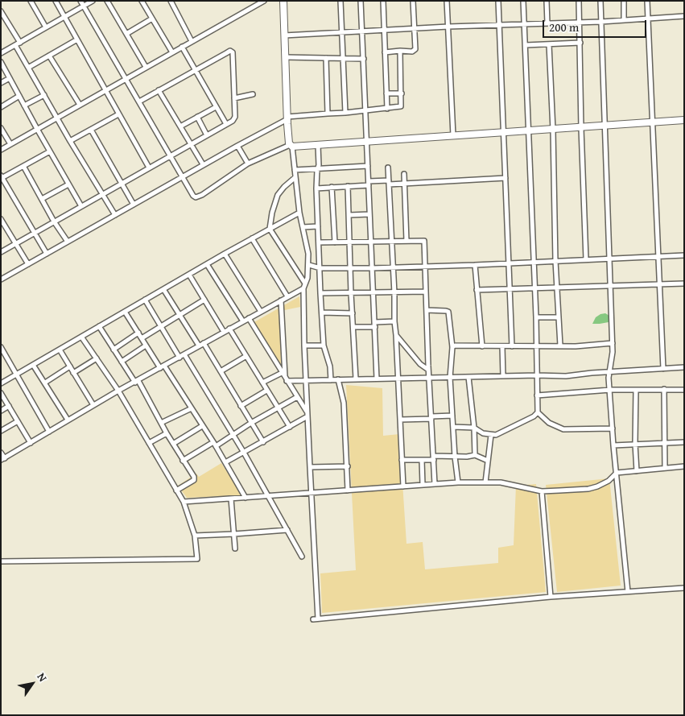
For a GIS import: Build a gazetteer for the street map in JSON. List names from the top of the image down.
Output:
{
  "scale_bar": "200 m",
  "north": "top right"
}
